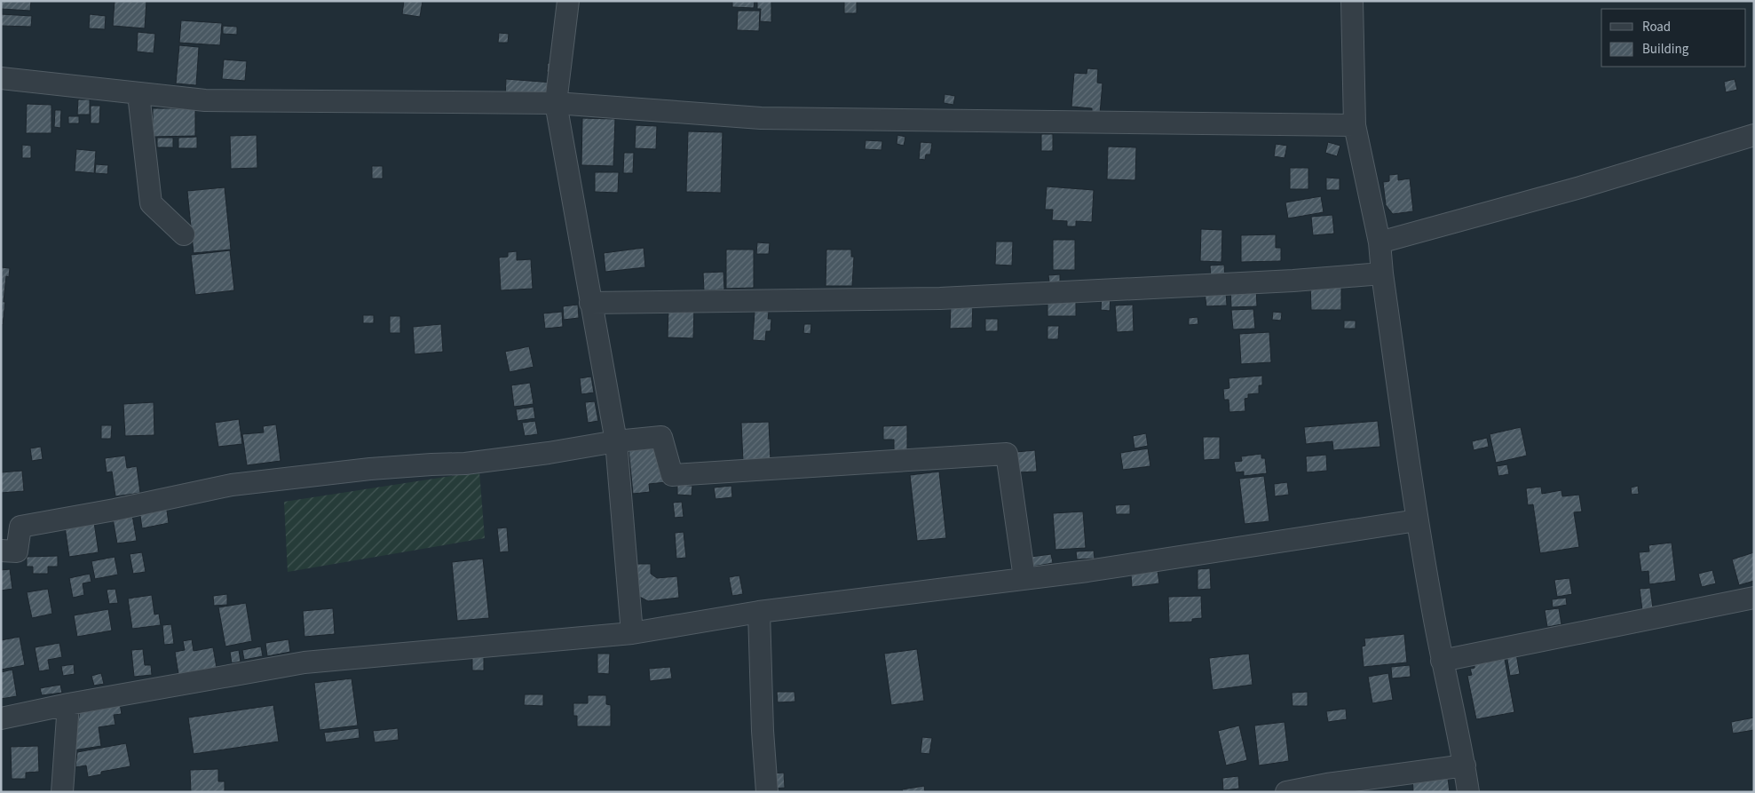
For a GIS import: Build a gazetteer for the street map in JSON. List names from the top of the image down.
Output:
{
  "legend": ["Road", "Building"]
}
